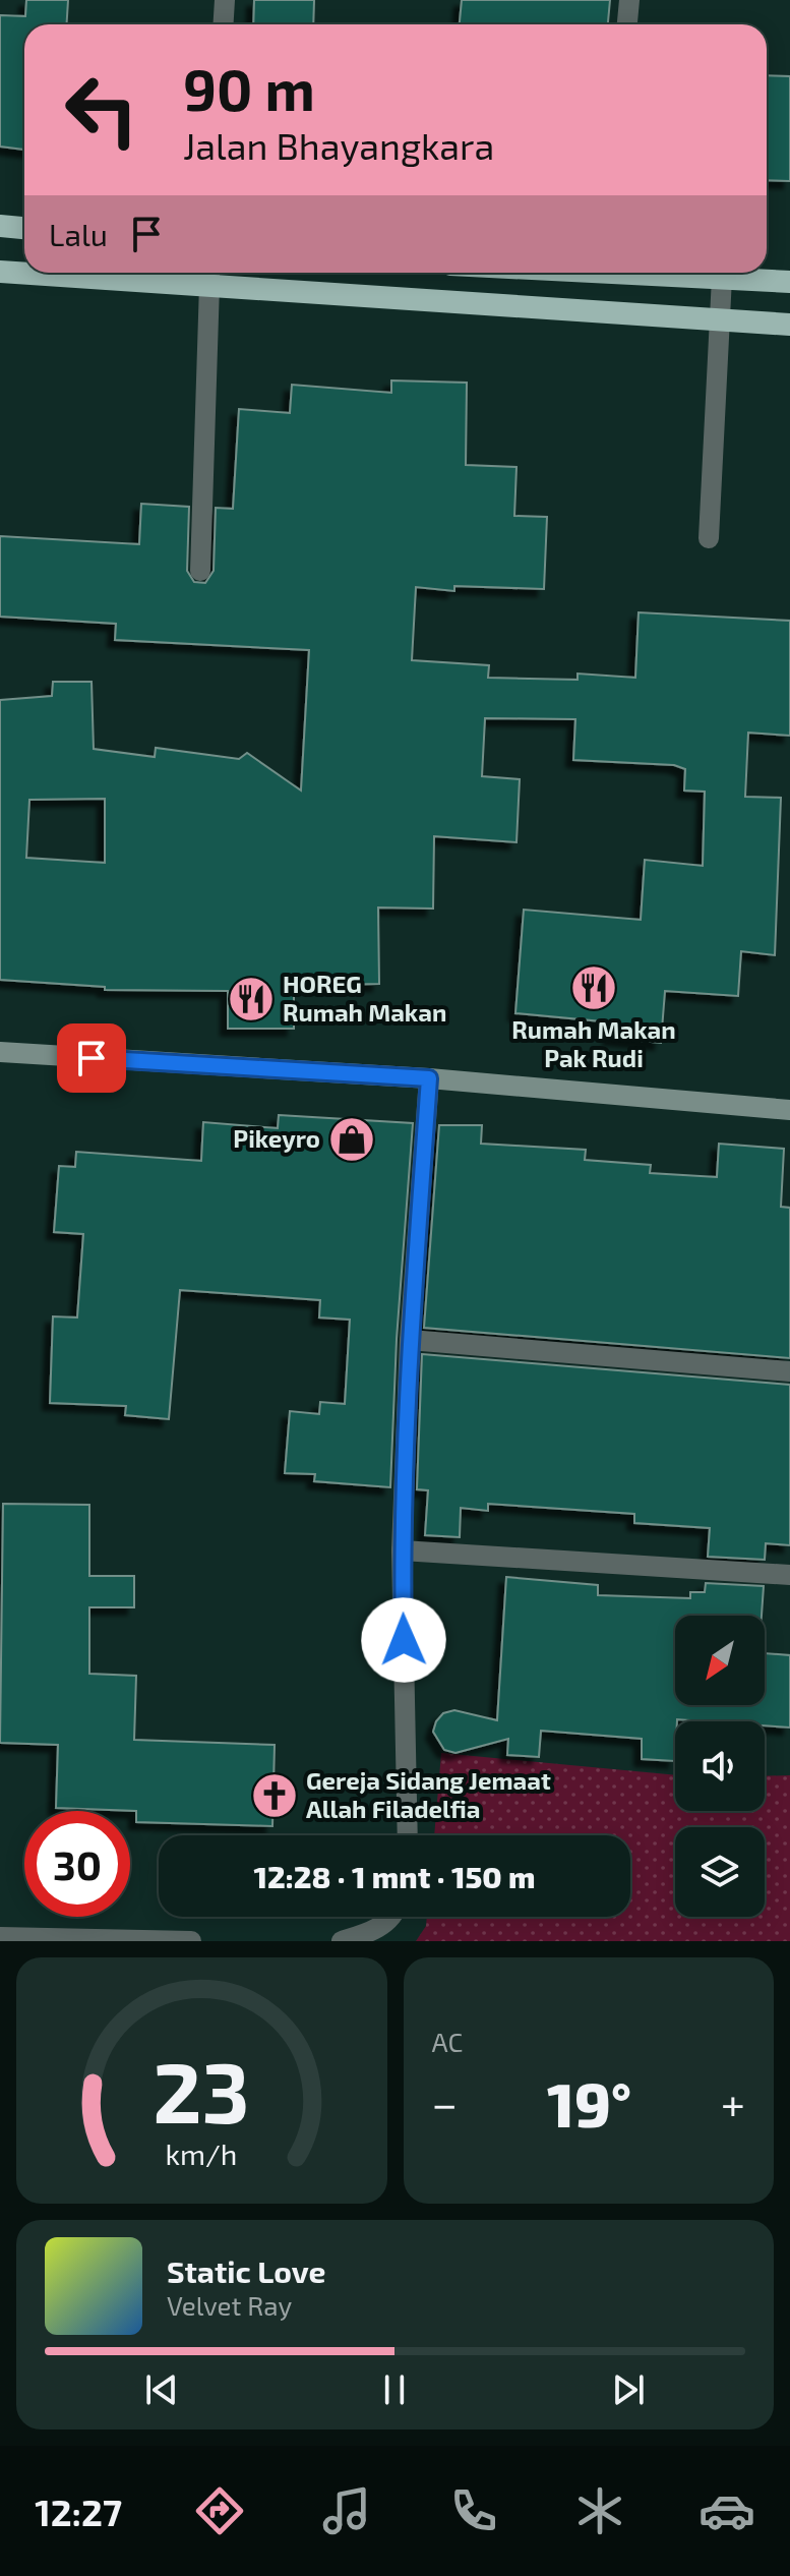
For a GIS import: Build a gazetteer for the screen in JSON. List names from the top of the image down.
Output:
{
  "places": {
    "restaurant": ["Rumah Makan Pak Rudi", "HOREG Rumah Makan"],
    "shop": ["Pikeyro"],
    "church": ["Gereja Sidang Jemaat Allah Filadelfia"]
  },
  "north": "bottom left",
  "page": {
    "turn": ["90 m", "Jalan Bhayangkara"],
    "then": "Lalu",
    "limit": "30",
    "trip": "12:28 · 1 mnt · 150 m",
    "tile": "AC",
    "heat": ["−", "19°", "+"],
    "song": ["Static Love", "Velvet Ray"],
    "tabs": "12:27",
    "gauge": ["23", "km/h"]
  }
}
